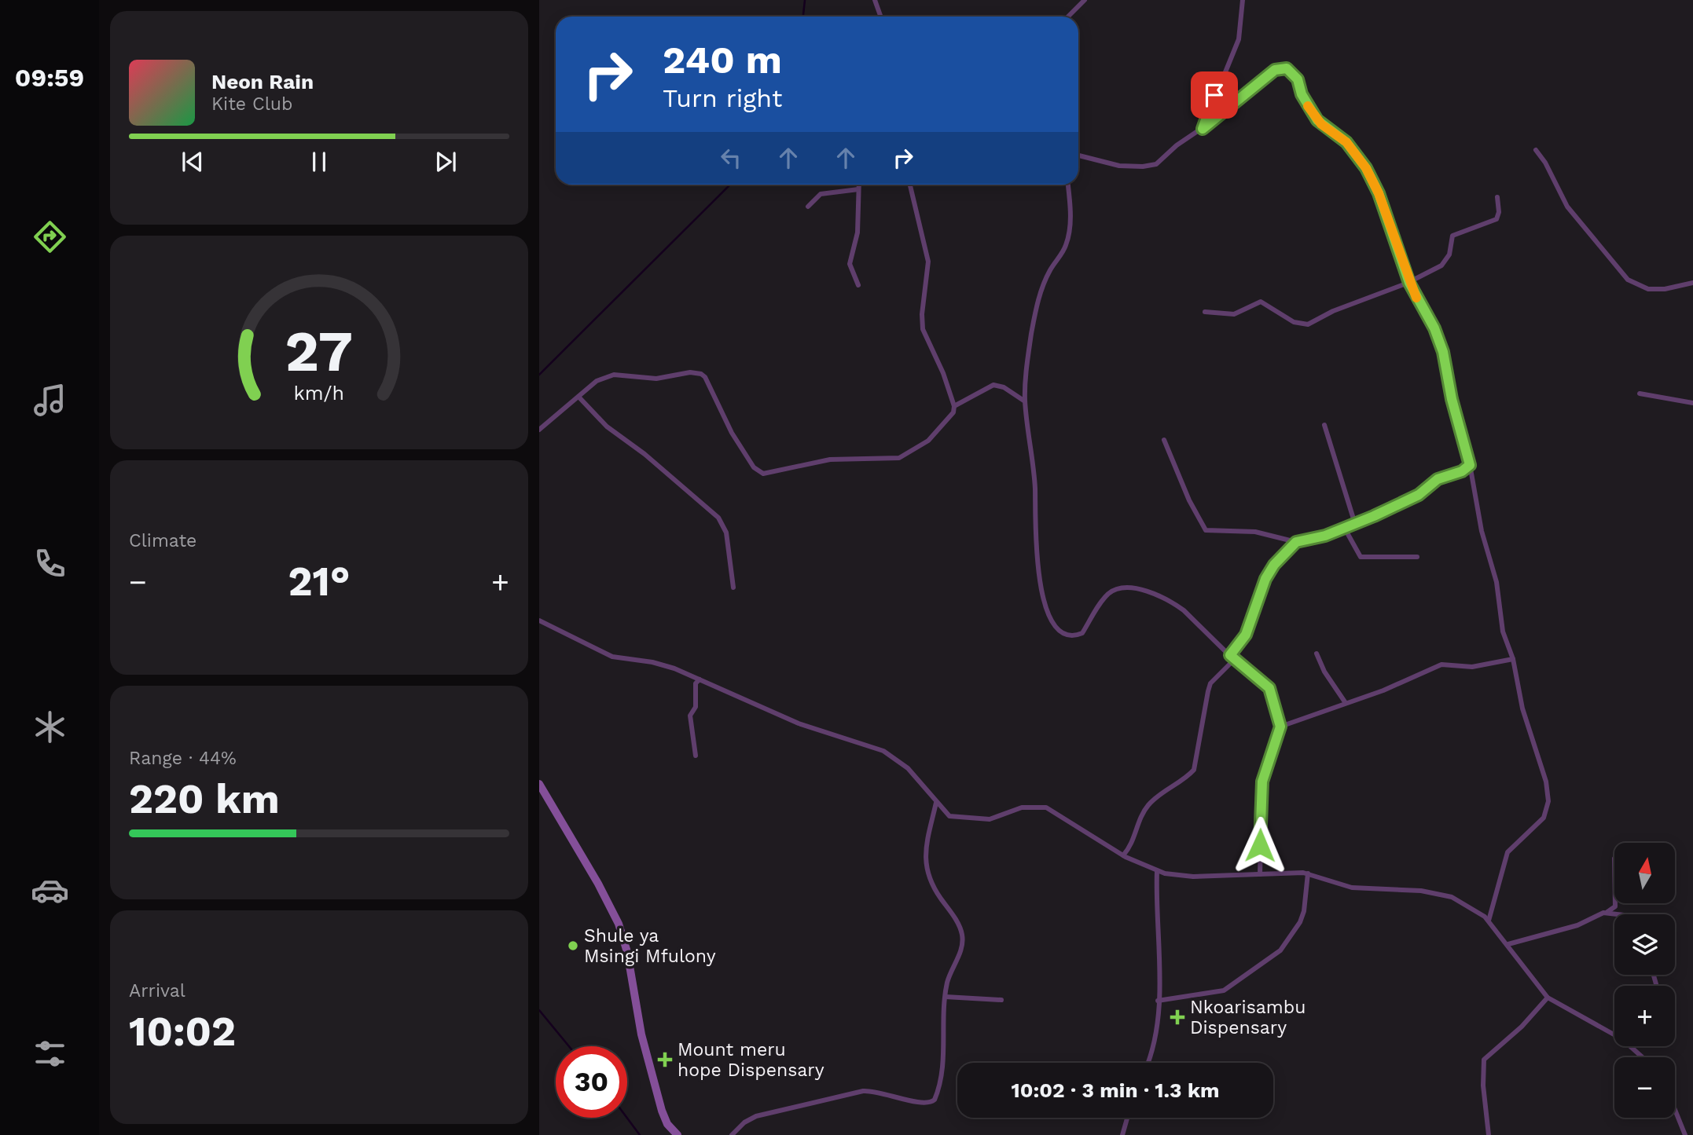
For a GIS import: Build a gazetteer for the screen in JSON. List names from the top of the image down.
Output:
{
  "places": {
    "other": ["Shule ya Msingi Mfulony"],
    "health": ["Nkoarisambu Dispensary", "Mount meru hope Dispensary"]
  },
  "north": "top",
  "page": {
    "tabs": "09:59",
    "turn": ["240 m", "Turn right"],
    "song": ["Neon Rain", "Kite Club"],
    "tile": [
      "Climate",
      ["Range · 44%", "220 km"],
      ["Arrival", "10:02"]
    ],
    "heat": ["−", "21°", "+"],
    "map_buttons": ["+", "−"],
    "limit": "30",
    "trip": "10:02 · 3 min · 1.3 km",
    "gauge": ["27", "km/h"]
  }
}
